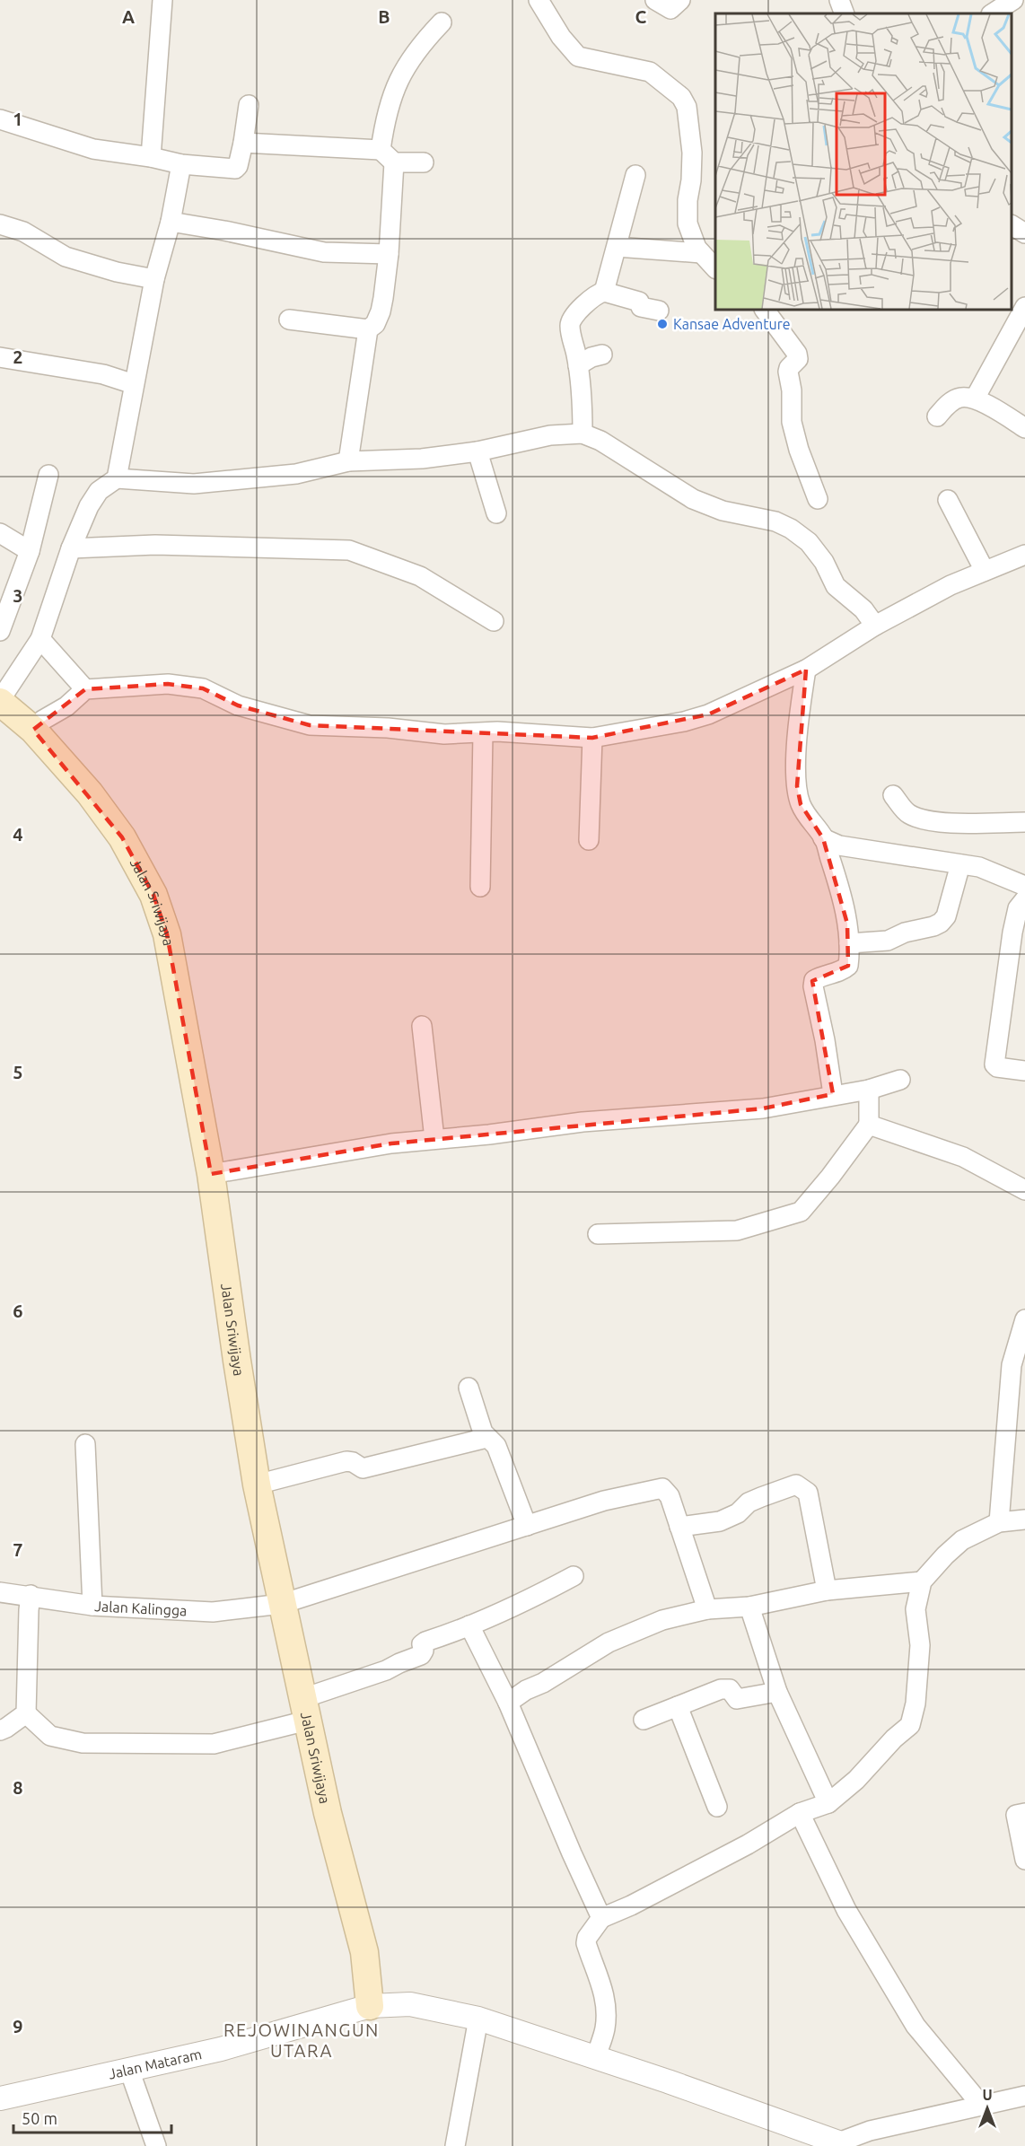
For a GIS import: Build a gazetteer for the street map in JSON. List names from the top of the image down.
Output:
{
  "streets": {
    "main road": ["Jalan Sriwijaya"],
    "street": ["Jalan Kalingga", "Jalan Mataram"]
  },
  "crossings": [
    ["Jalan Sriwijaya", "Jalan Kalingga"],
    ["Jalan Sriwijaya", "Jalan Mataram"]
  ],
  "districts": ["REJOWINANGUN UTARA"],
  "places": ["Kansae Adventure"],
  "scale_bar": "50 m",
  "north": "top",
  "grid": {
    "columns": ["A", "B", "C"],
    "rows": [
      "1",
      "2",
      "3",
      "4",
      "5",
      "6",
      "7",
      "8",
      "9"
    ]
  }
}
